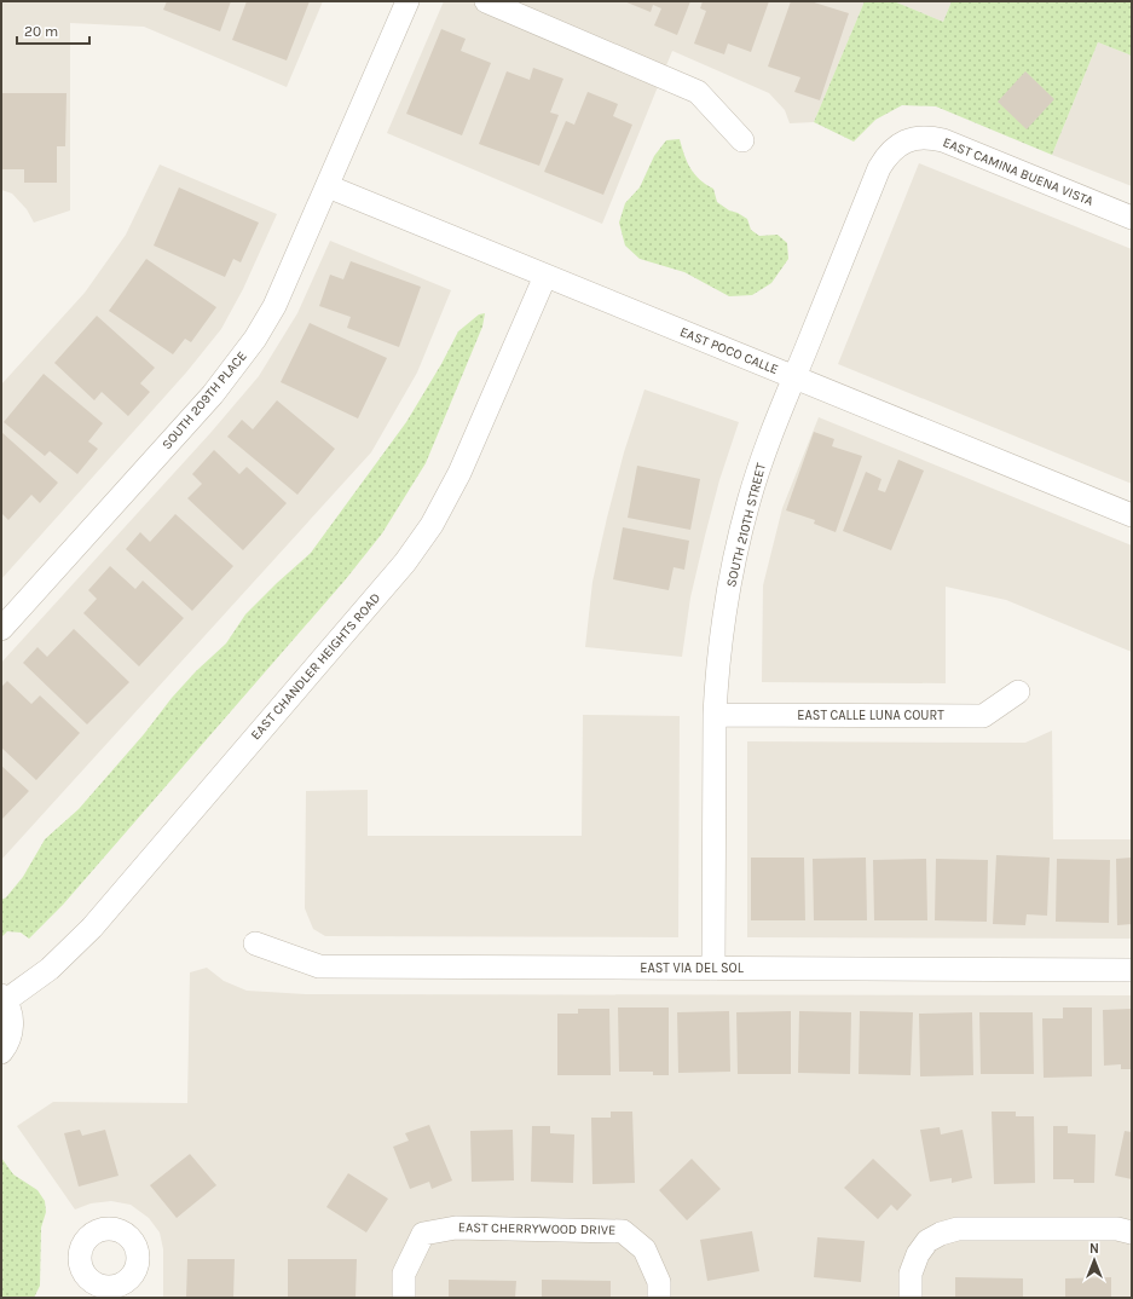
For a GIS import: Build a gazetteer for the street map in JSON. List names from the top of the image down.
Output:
{
  "streets": {
    "street": [
      "EAST CAMINA BUENA VISTA",
      "EAST POCO CALLE",
      "SOUTH 209TH PLACE",
      "SOUTH 210TH STREET",
      "EAST CHANDLER HEIGHTS ROAD",
      "EAST CALLE LUNA COURT",
      "EAST VIA DEL SOL",
      "EAST CHERRYWOOD DRIVE"
    ]
  },
  "crossings": [
    ["EAST CAMINA BUENA VISTA", "SOUTH 210TH STREET"],
    ["EAST POCO CALLE", "SOUTH 209TH PLACE"],
    ["EAST POCO CALLE", "SOUTH 210TH STREET"],
    ["EAST POCO CALLE", "EAST CHANDLER HEIGHTS ROAD"],
    ["SOUTH 210TH STREET", "EAST CALLE LUNA COURT"],
    ["SOUTH 210TH STREET", "EAST VIA DEL SOL"]
  ],
  "scale_bar": "20 m",
  "north": "top"
}
